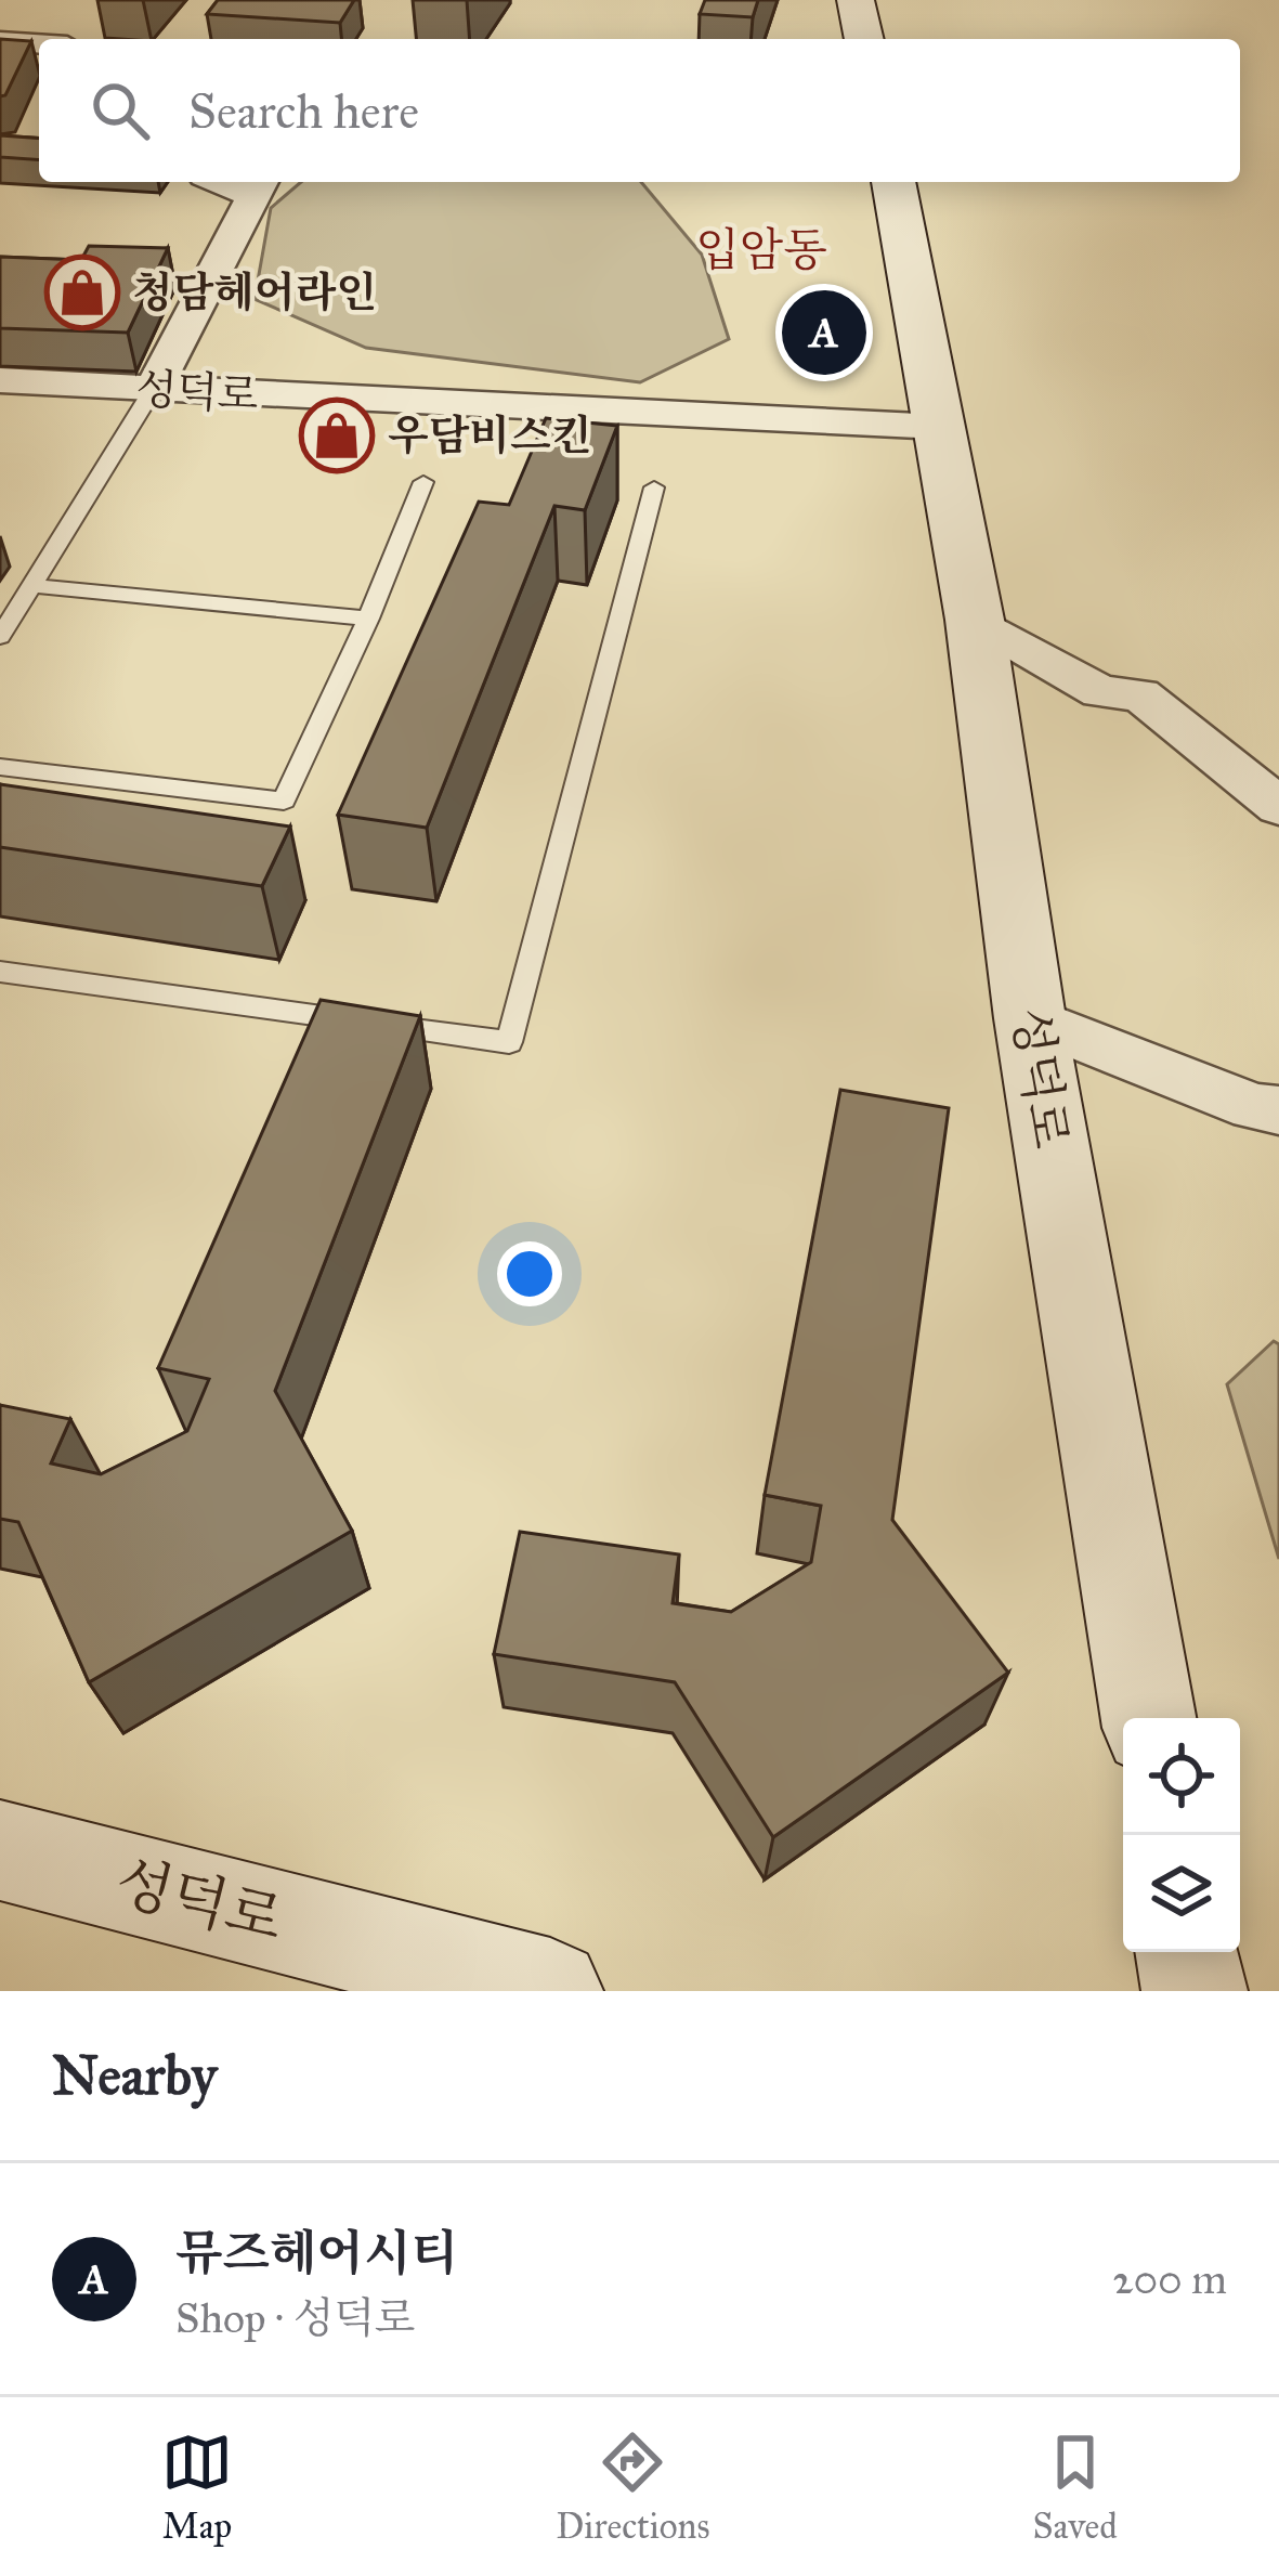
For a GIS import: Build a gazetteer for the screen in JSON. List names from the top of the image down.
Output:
{
  "streets": {
    "street": ["성덕로"]
  },
  "districts": ["입암동"],
  "places": {
    "shop": ["청담헤어라인", "우담비스킨"]
  },
  "page": {
    "search": "Search here",
    "pins": "A",
    "heading": "Nearby",
    "list": [
      {
        "mark": "A",
        "name": "뮤즈헤어시티",
        "note": "Shop · 성덕로",
        "value": "200 m"
      }
    ],
    "nav": ["Map", "Directions", "Saved"]
  }
}
